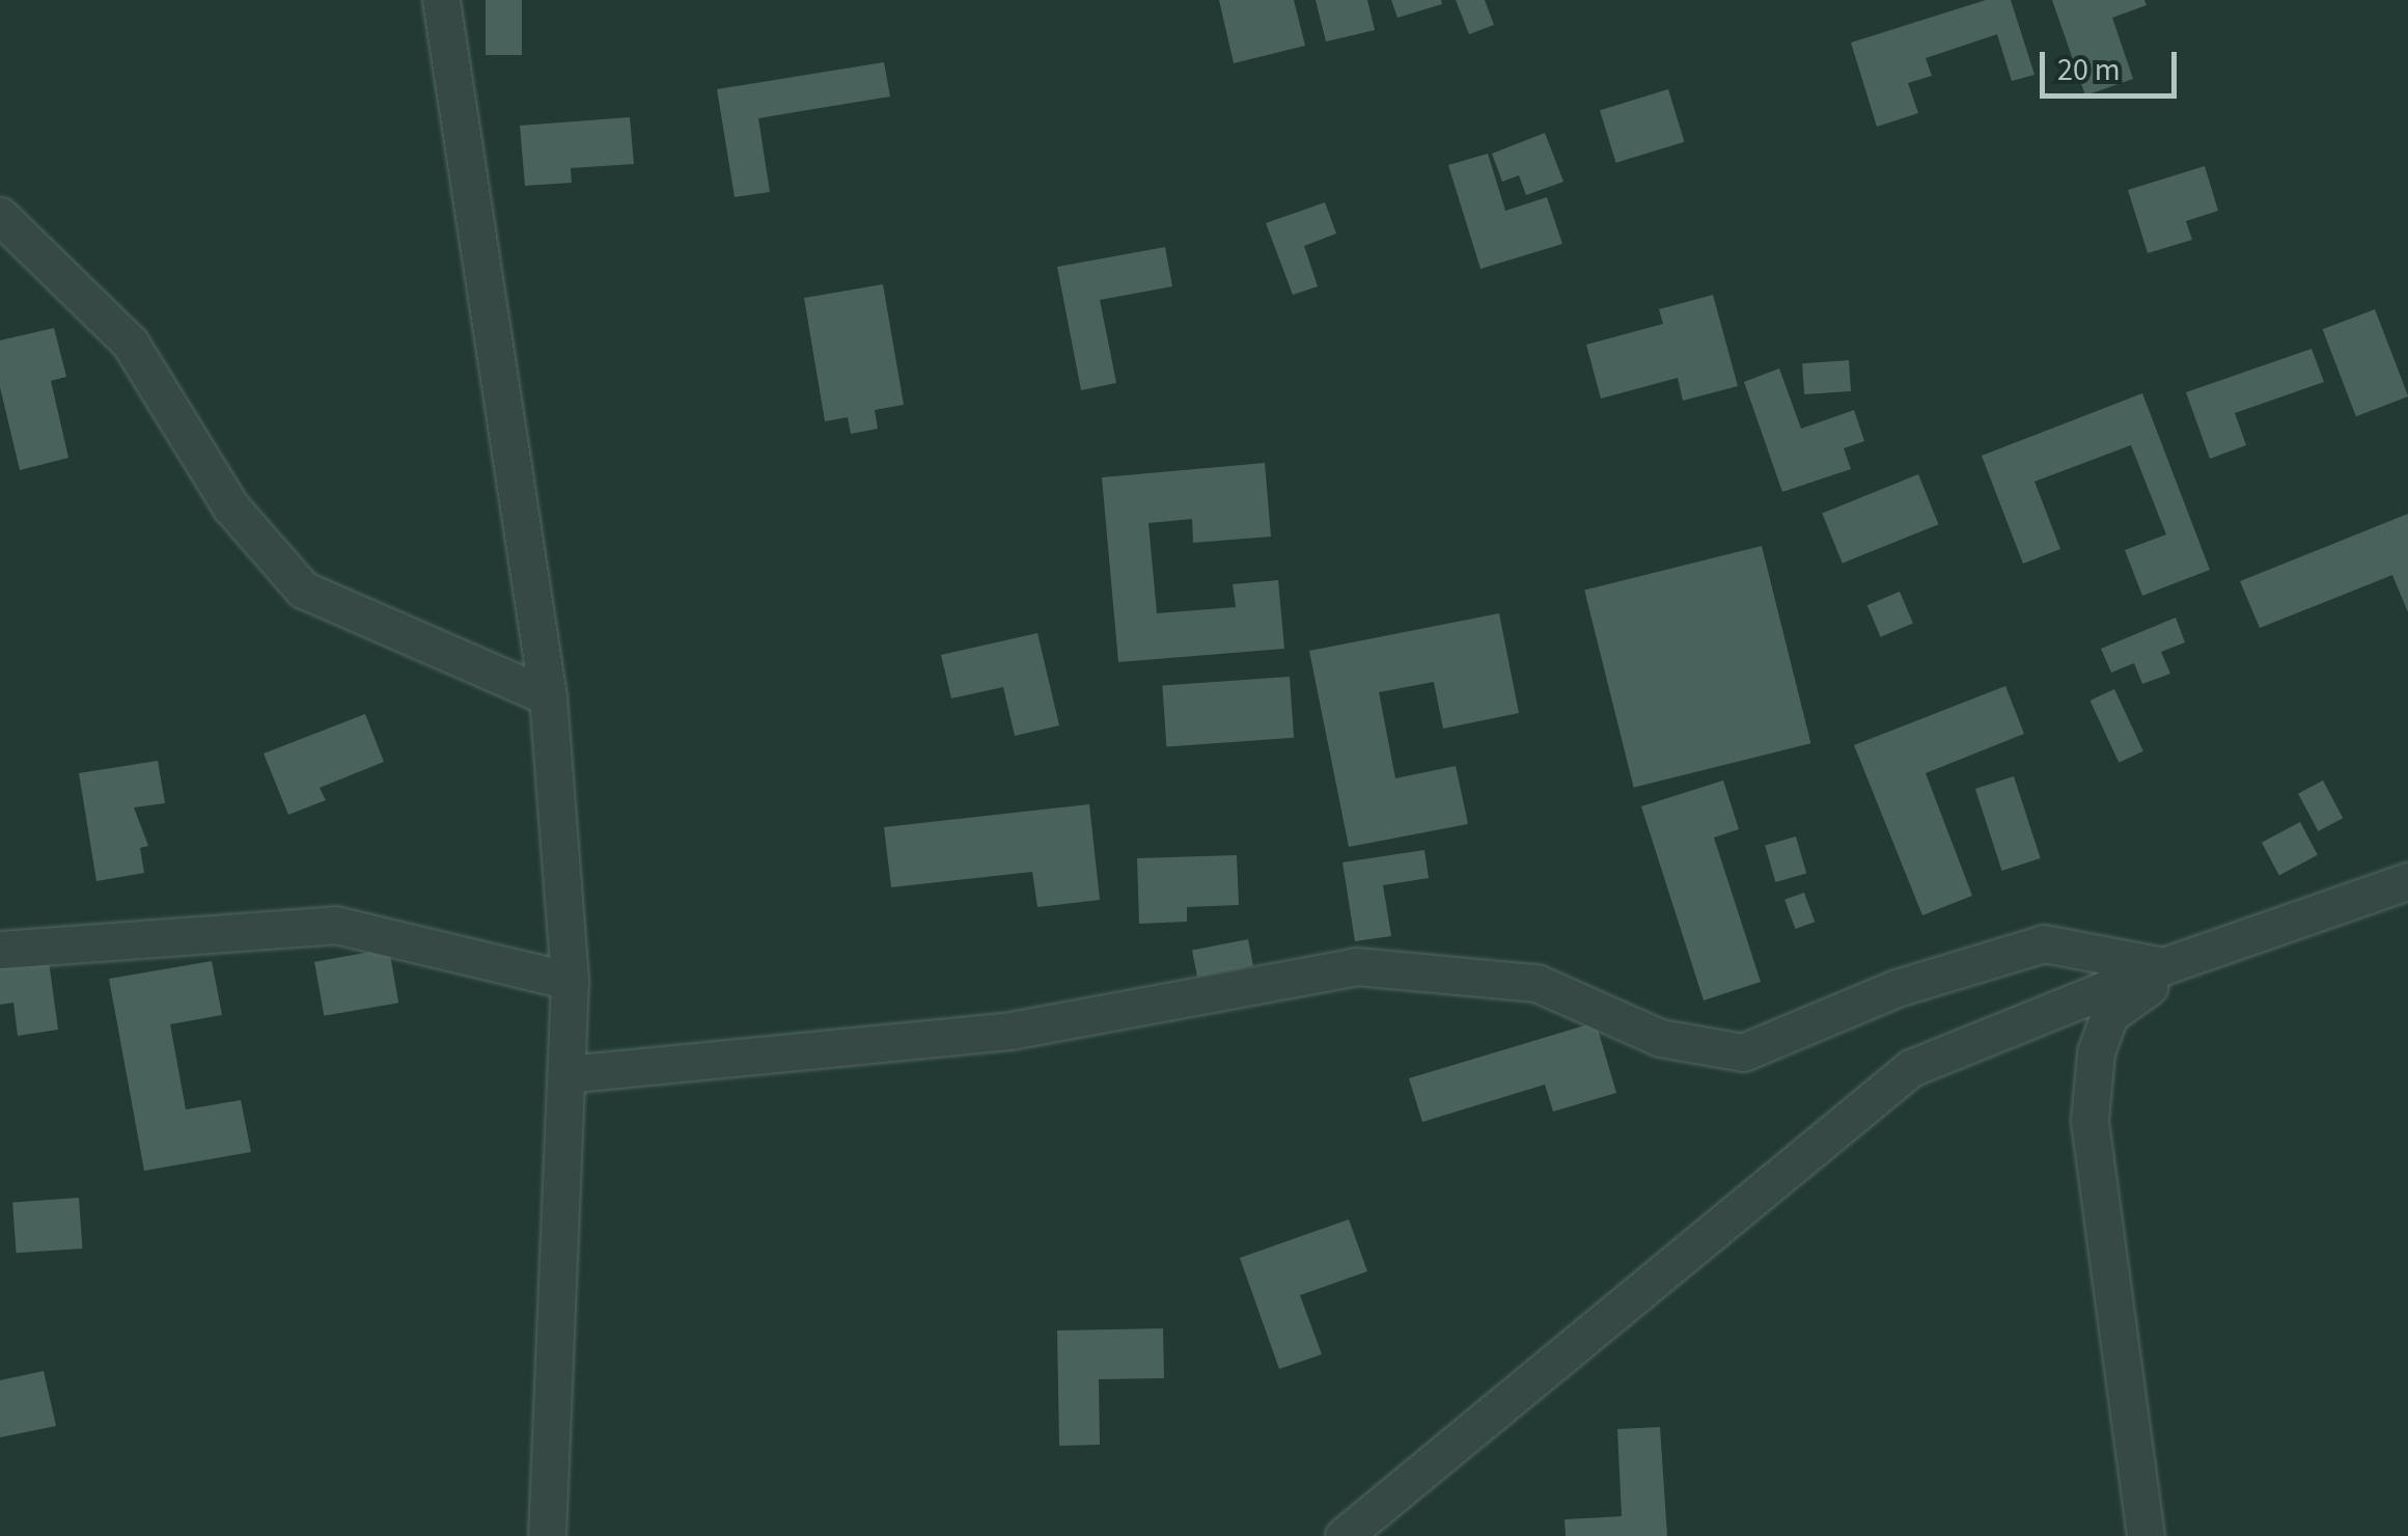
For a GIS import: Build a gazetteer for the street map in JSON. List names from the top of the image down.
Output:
{
  "scale_bar": "20 m"
}
